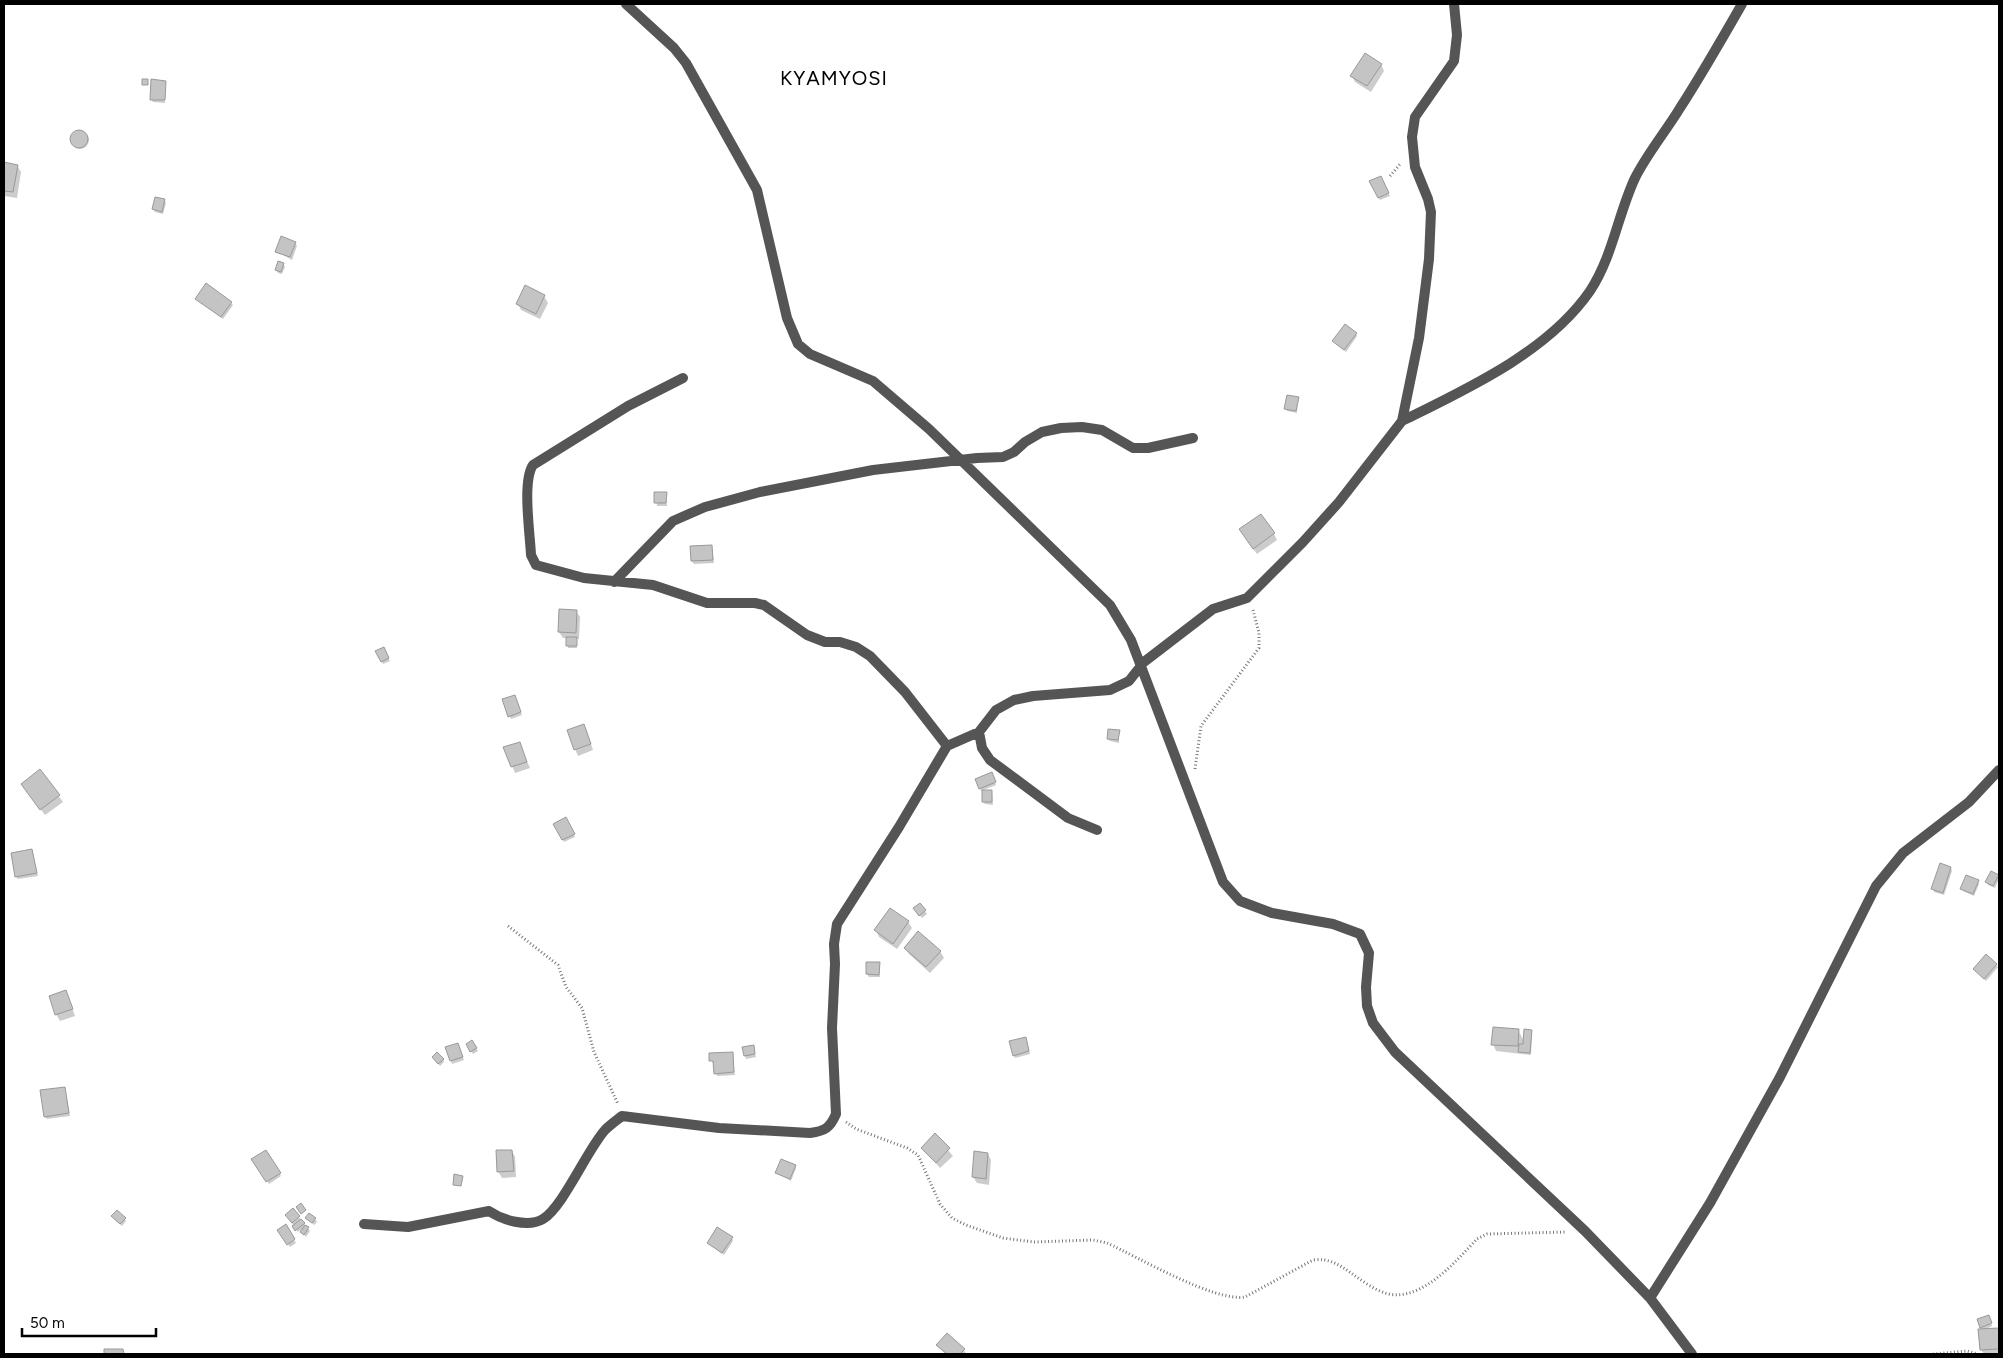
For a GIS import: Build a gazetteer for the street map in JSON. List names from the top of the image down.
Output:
{
  "districts": ["KYAMYOSI"],
  "scale_bar": "50 m"
}
